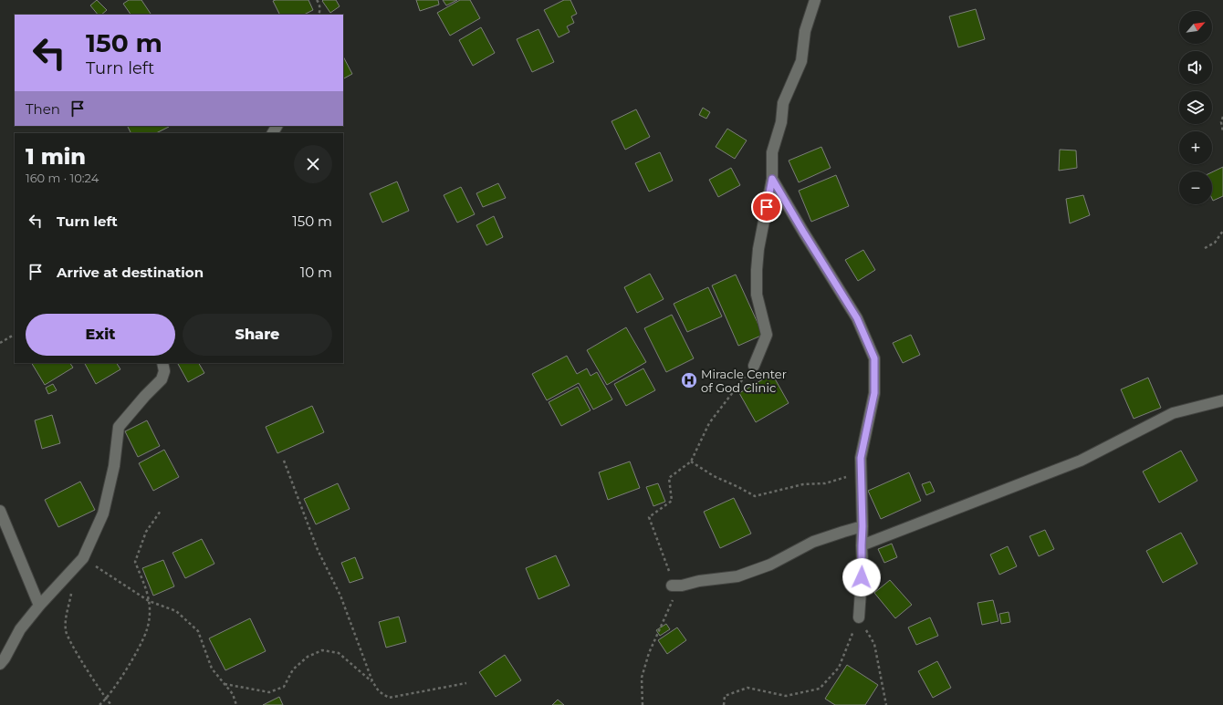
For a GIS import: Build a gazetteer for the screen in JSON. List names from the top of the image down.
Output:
{
  "places": {
    "hospital": ["Miracle Center of God Clinic"]
  },
  "north": "top right",
  "page": {
    "map_buttons": ["+", "−"],
    "turn": ["150 m", "Turn left"],
    "then": "Then",
    "heading": ["1 min", "160 m · 10:24"],
    "list": [
      {
        "name": "Turn left",
        "value": "150 m"
      },
      {
        "name": "Arrive at destination",
        "value": "10 m"
      }
    ],
    "buttons": ["Exit", "Share"]
  }
}
